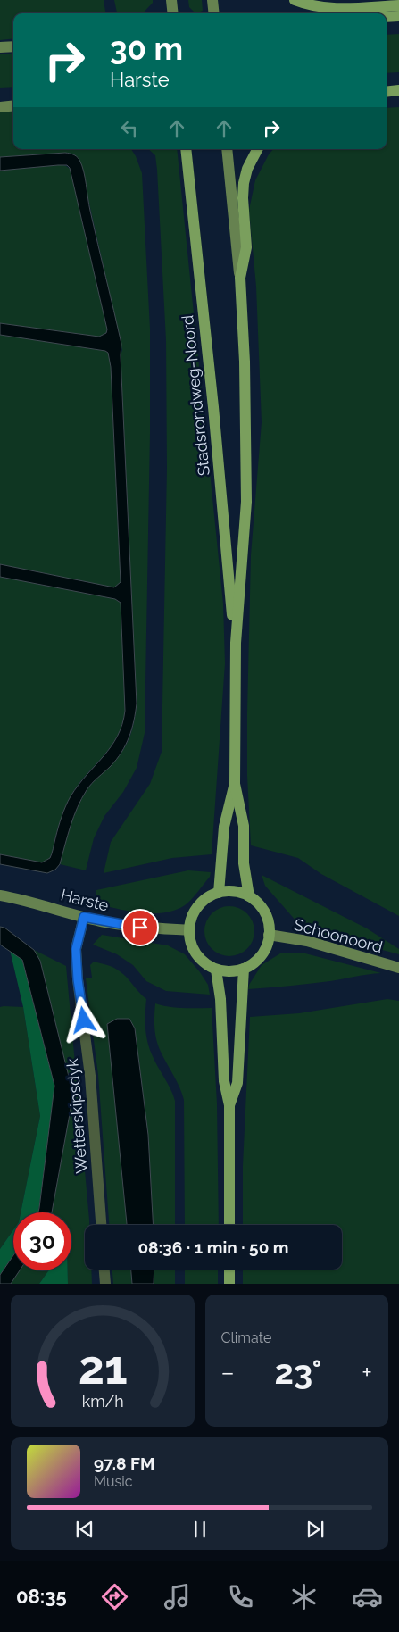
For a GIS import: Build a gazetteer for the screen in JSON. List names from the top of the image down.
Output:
{
  "streets": {
    "main road": ["Stadsrondweg-Noord"],
    "street": ["Harste", "Schoonoord", "Wetterskipsdyk"]
  },
  "crossings": [
    ["Stadsrondweg-Noord", "Harste"],
    ["Stadsrondweg-Noord", "Schoonoord"],
    ["Harste", "Schoonoord"],
    ["Harste", "Wetterskipsdyk"]
  ],
  "page": {
    "turn": ["30 m", "Harste"],
    "limit": "30",
    "trip": "08:36 · 1 min · 50 m",
    "tile": "Climate",
    "heat": ["−", "23°", "+"],
    "song": ["97.8 FM", "Music"],
    "tabs": "08:35",
    "gauge": ["21", "km/h"]
  }
}
